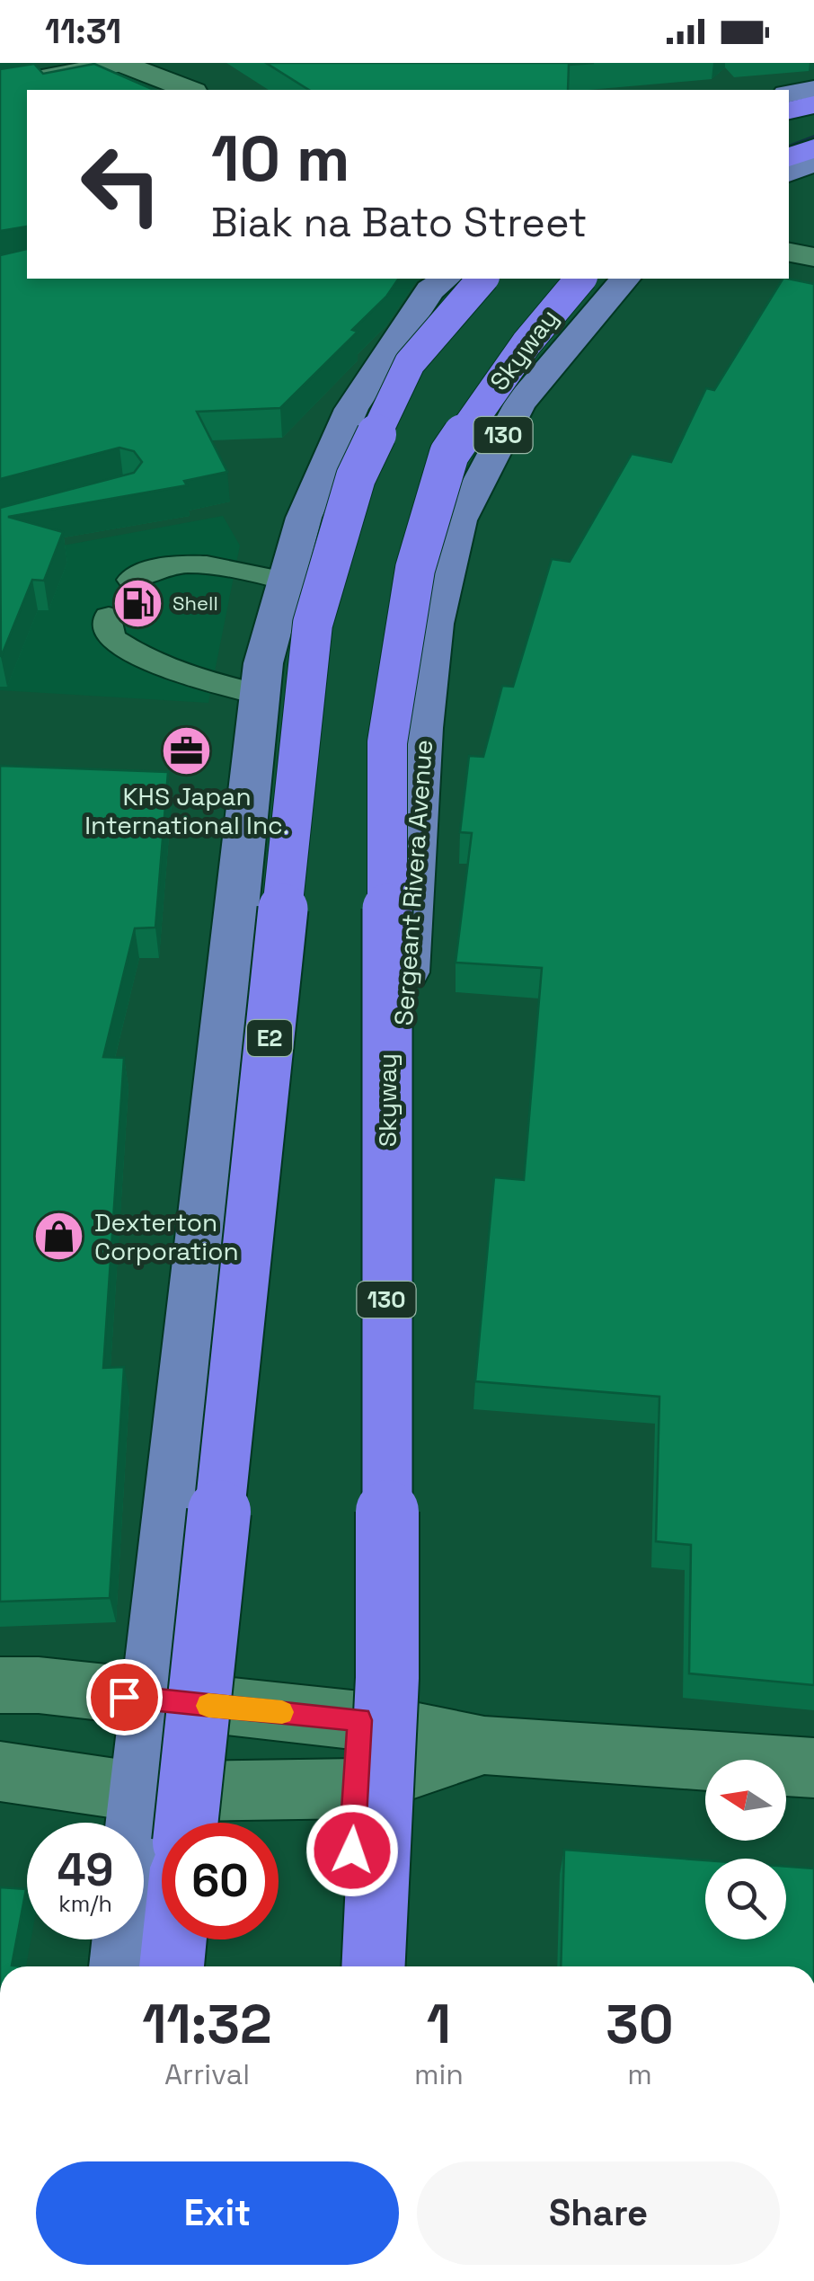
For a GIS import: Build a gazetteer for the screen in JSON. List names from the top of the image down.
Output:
{
  "streets": {
    "highway": ["Skyway", "E2"],
    "main road": ["130", "Sergeant Rivera Avenue"]
  },
  "places": {
    "fuel station": ["Shell"],
    "office": ["KHS Japan International Inc."],
    "shop": ["Dexterton Corporation"]
  },
  "north": "left",
  "page": {
    "status": "11:31",
    "turn": ["10 m", "Biak na Bato Street"],
    "speed": "49 km/h",
    "limit": "60",
    "eta": [
      "11:32",
      "Arrival",
      "1",
      "min",
      "30",
      "m"
    ],
    "buttons": ["Exit", "Share"]
  }
}
